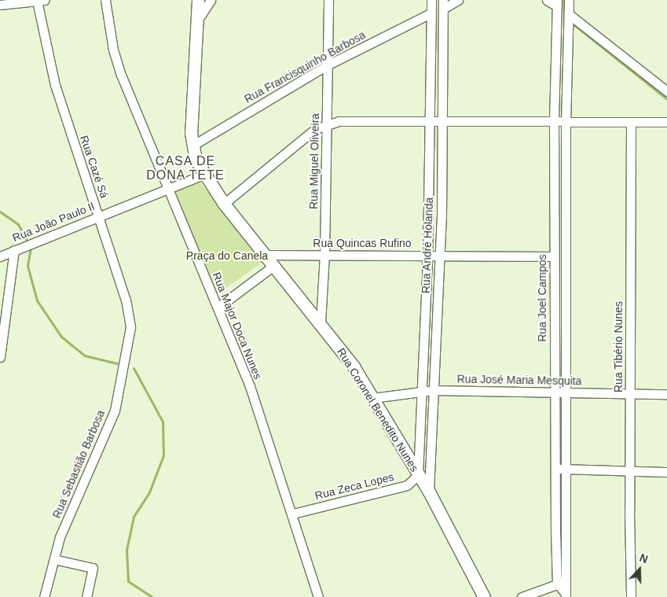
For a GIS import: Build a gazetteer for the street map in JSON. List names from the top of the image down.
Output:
{
  "streets": {
    "street": [
      "Rua Francisquinho Barbosa",
      "Rua Miguel Oliveira",
      "Rua Cazé Sá",
      "Rua João Paulo II",
      "Rua Quincas Rufino",
      "Rua André Holanda",
      "Rua Joel Campos",
      "Rua Major Doca Nunes",
      "Rua Tibério Nunes",
      "Rua José Maria Mesquita",
      "Rua Coronel Benedito Nunes",
      "Rua Sebastião Barbosa",
      "Rua Zeca Lopes"
    ]
  },
  "crossings": [
    ["Rua Francisquinho Barbosa", "Rua Miguel Oliveira"],
    ["Rua Francisquinho Barbosa", "Rua André Holanda"],
    ["Rua Francisquinho Barbosa", "Rua Coronel Benedito Nunes"],
    ["Rua Miguel Oliveira", "Rua Quincas Rufino"],
    ["Rua Miguel Oliveira", "Rua Coronel Benedito Nunes"],
    ["Rua Cazé Sá", "Rua João Paulo II"],
    ["Rua Cazé Sá", "Rua Sebastião Barbosa"],
    ["Rua João Paulo II", "Rua Major Doca Nunes"],
    ["Rua João Paulo II", "Rua Coronel Benedito Nunes"],
    ["Rua Quincas Rufino", "Rua André Holanda"],
    ["Rua Quincas Rufino", "Rua Joel Campos"],
    ["Rua Quincas Rufino", "Rua Coronel Benedito Nunes"],
    ["Rua André Holanda", "Rua José Maria Mesquita"],
    ["Rua André Holanda", "Rua Coronel Benedito Nunes"],
    ["Rua André Holanda", "Rua Zeca Lopes"],
    ["Rua Joel Campos", "Rua José Maria Mesquita"],
    ["Rua Major Doca Nunes", "Rua Zeca Lopes"],
    ["Rua Tibério Nunes", "Rua José Maria Mesquita"],
    ["Rua José Maria Mesquita", "Rua Coronel Benedito Nunes"],
    ["Rua Coronel Benedito Nunes", "Rua Zeca Lopes"]
  ],
  "districts": ["CASA DE DONA TETE"],
  "parks": ["Praça do Canela"],
  "north": "top"
}
